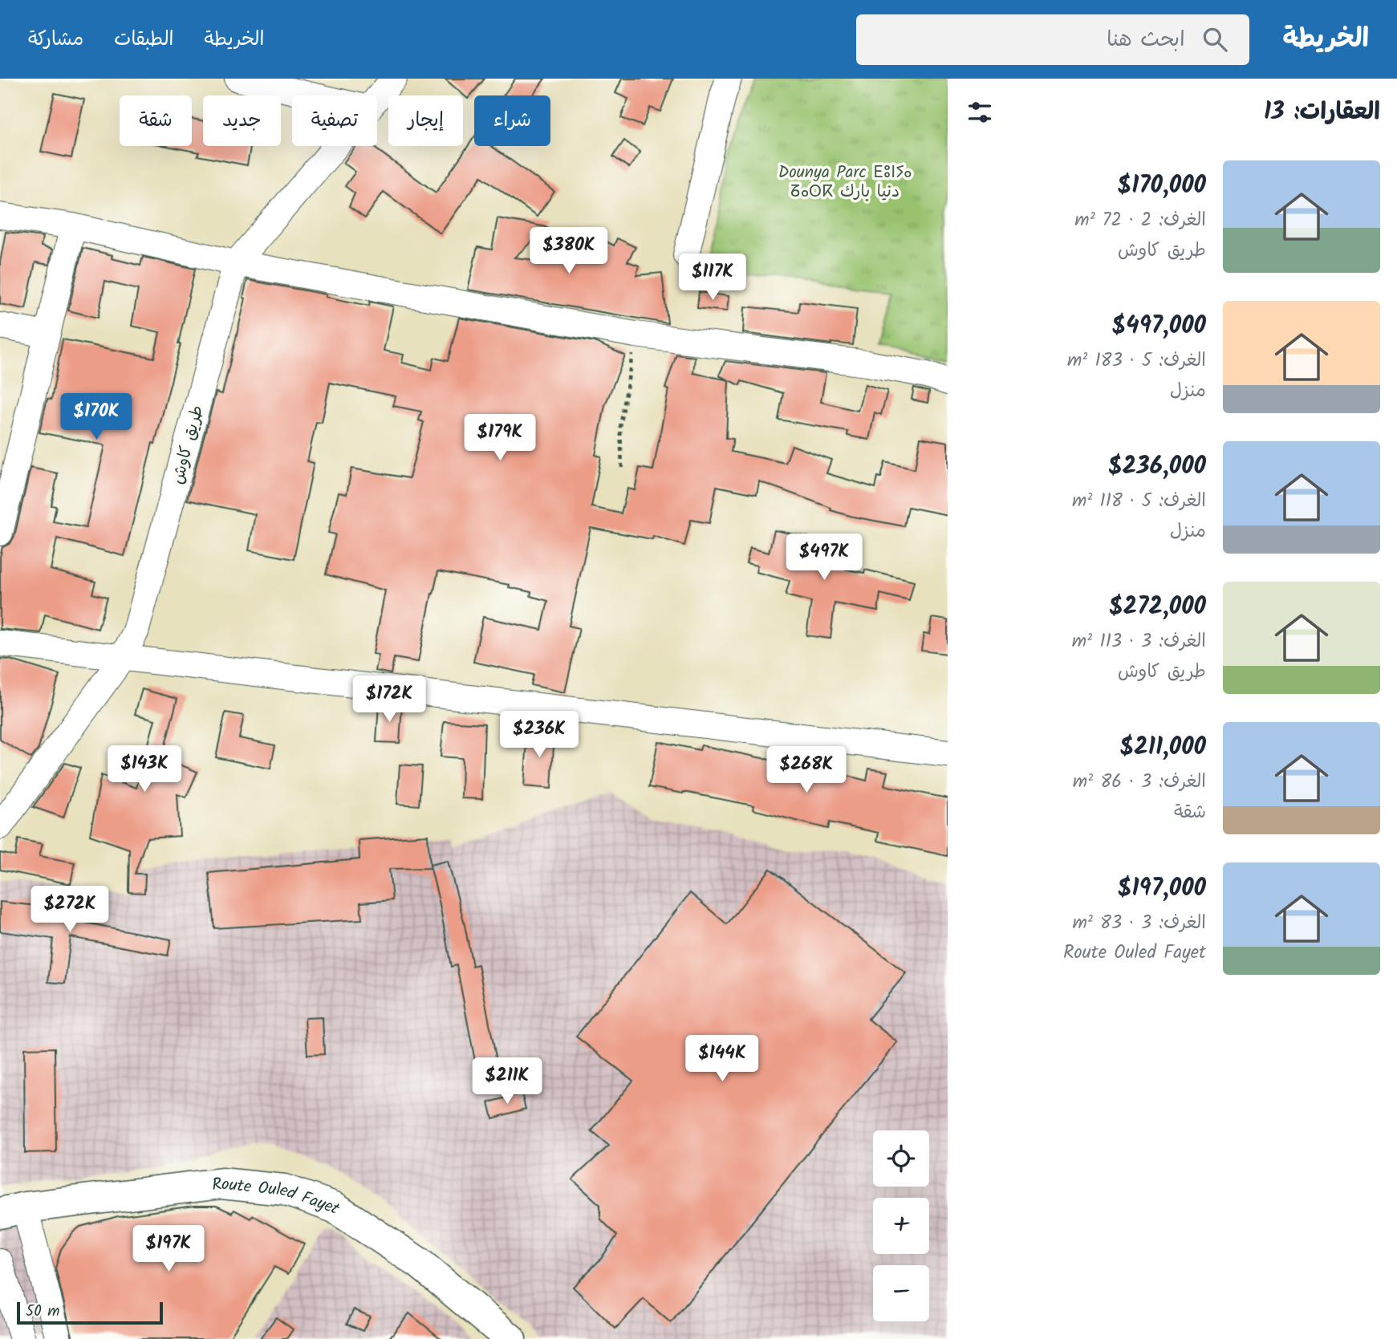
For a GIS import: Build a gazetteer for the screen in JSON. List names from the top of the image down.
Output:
{
  "streets": {
    "main road": ["Route Ouled Fayet"],
    "street": ["طريق كاوش"]
  },
  "parks": ["Dounya Parc ⴹⵓⵏⵢⴰ ⵒⴰⵔⴽ دنيا بارك"],
  "scale_bar": "50 m",
  "page": {
    "header": "الخريطة",
    "search": "ابحث هنا",
    "nav": ["الخريطة", "الطبقات", "مشاركة"],
    "heading": "العقارات: 13",
    "chip": [
      "شراء",
      "إيجار",
      "تصفية",
      "جديد",
      "شقة"
    ],
    "list": [
      {
        "name": "$170,000",
        "note": "الغرف: 2 · 72 m² · طريق كاوش"
      },
      {
        "name": "$497,000",
        "note": "الغرف: 5 · 183 m² · منزل"
      },
      {
        "name": "$236,000",
        "note": "الغرف: 5 · 118 m² · منزل"
      },
      {
        "name": "$272,000",
        "note": "الغرف: 3 · 113 m² · طريق كاوش"
      },
      {
        "name": "$211,000",
        "note": "الغرف: 3 · 86 m² · شقة"
      },
      {
        "name": "$197,000",
        "note": "الغرف: 3 · 83 m² · Route Ouled Fayet"
      }
    ],
    "price": [
      "$380K",
      "$117K",
      "$170K",
      "$179K",
      "$497K",
      "$172K",
      "$236K",
      "$143K",
      "$268K",
      "$272K",
      "$144K",
      "$211K",
      "$197K"
    ],
    "map_buttons": ["+", "−"],
    "scale": "50 m"
  }
}
